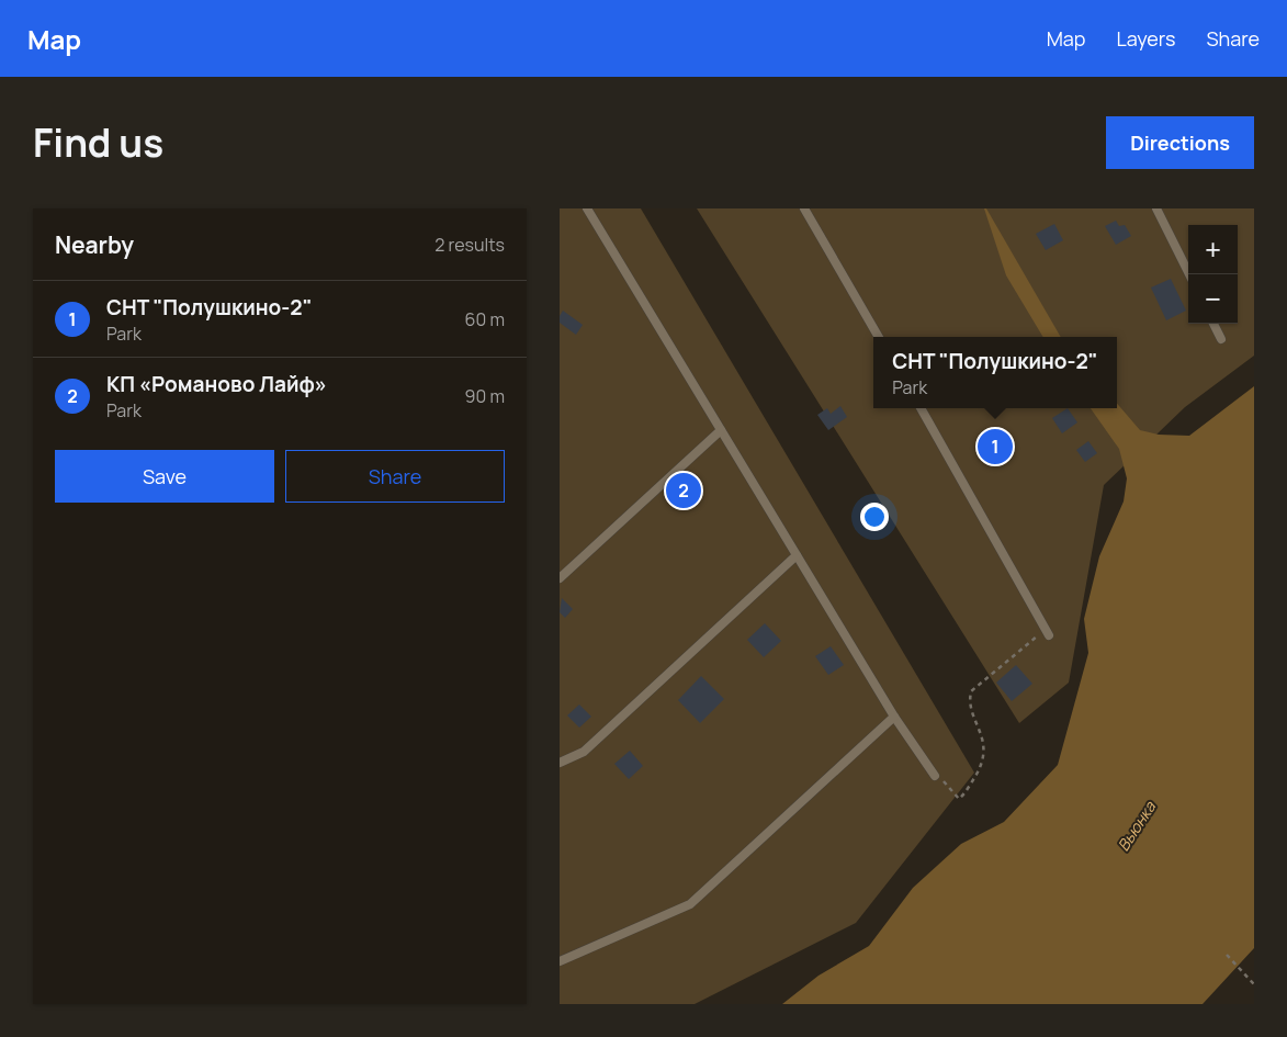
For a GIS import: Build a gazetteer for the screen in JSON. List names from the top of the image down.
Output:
{
  "water": ["Вьюнка"],
  "page": {
    "header": "Map",
    "nav": ["Map", "Layers", "Share"],
    "title": "Find us",
    "buttons": [
      "Directions",
      ["Save", "Share"]
    ],
    "heading": ["Nearby", "2 results"],
    "map_buttons": ["+", "−"],
    "list": [
      {
        "mark": "1",
        "name": "СНТ \"Полушкино-2\"",
        "note": "Park",
        "value": "60 m"
      },
      {
        "mark": "2",
        "name": "КП «Романово Лайф»",
        "note": "Park",
        "value": "90 m"
      }
    ],
    "popup": ["СНТ \"Полушкино-2\"", "Park"],
    "pins": ["1", "2"]
  }
}
